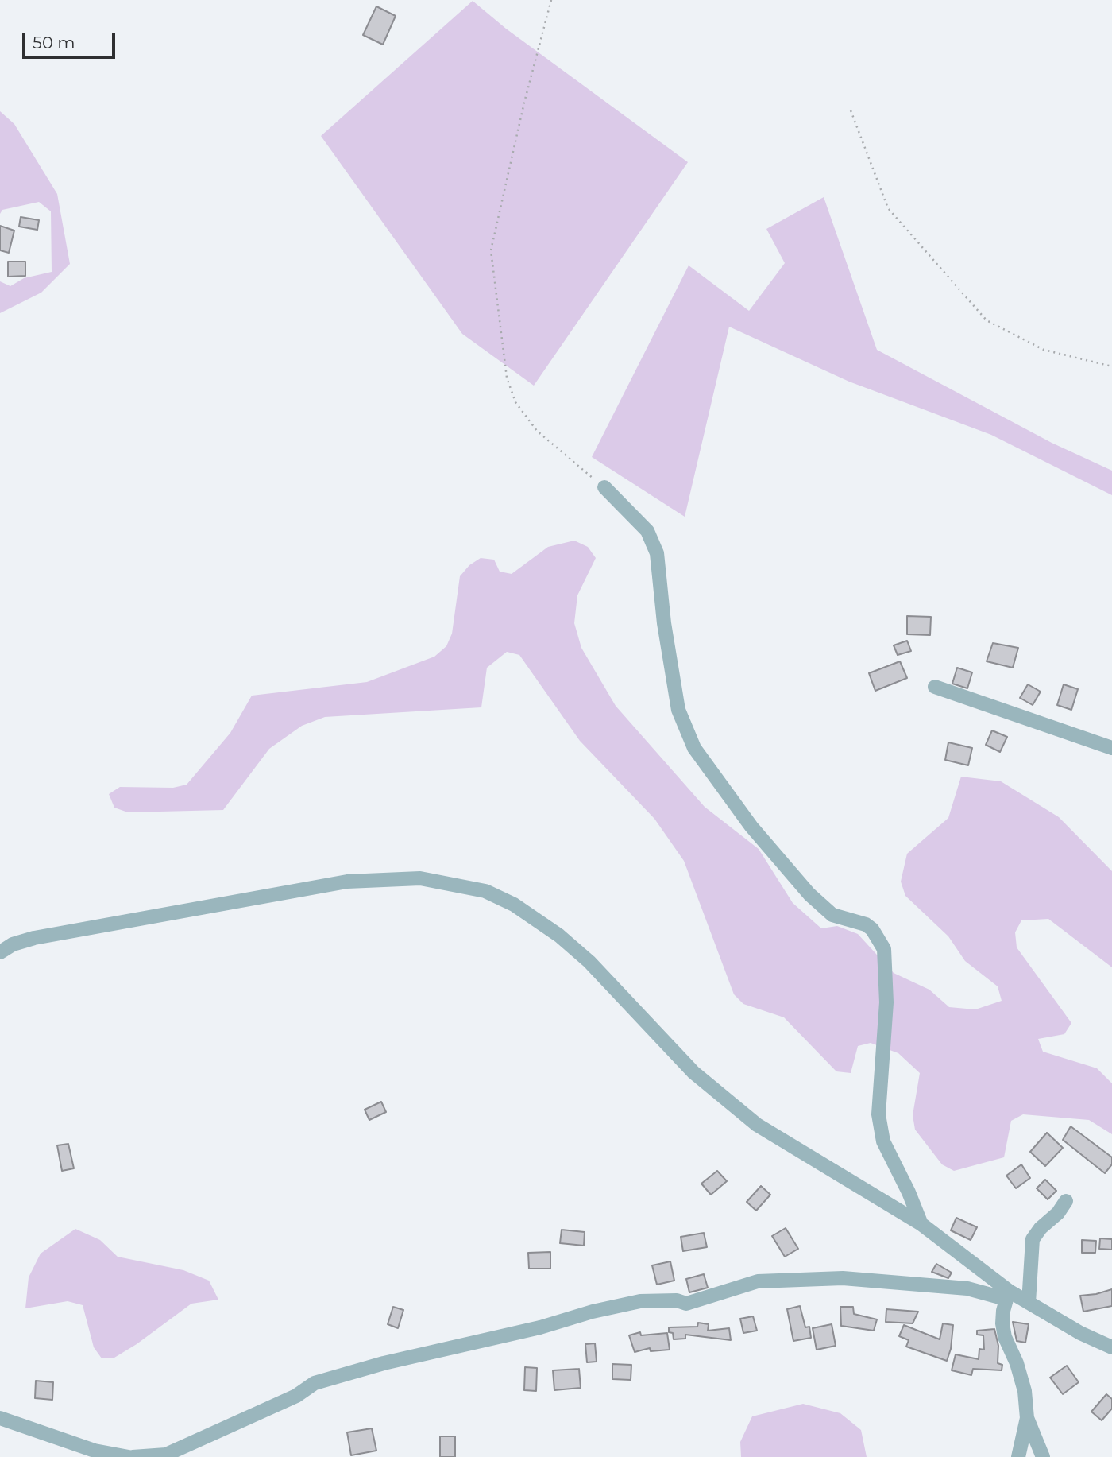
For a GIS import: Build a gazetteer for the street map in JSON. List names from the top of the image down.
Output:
{
  "scale_bar": "50 m"
}
